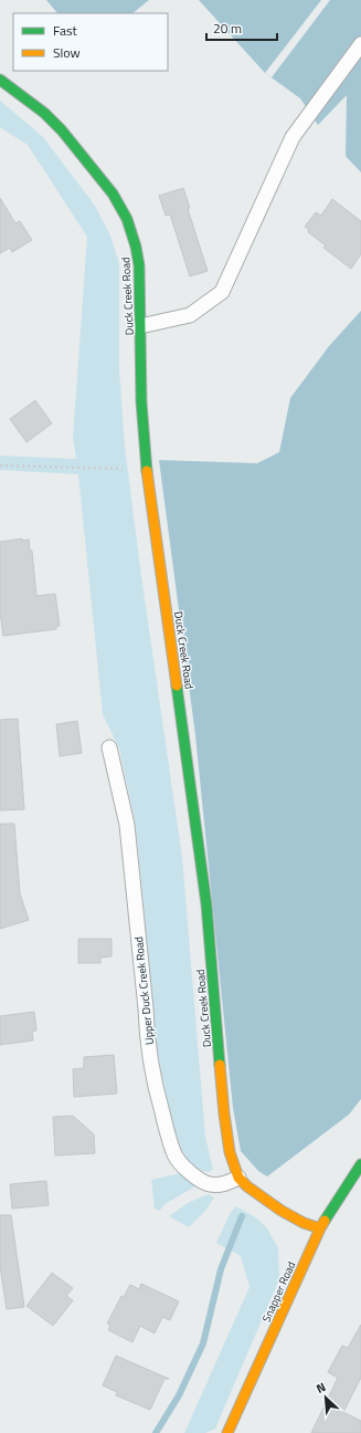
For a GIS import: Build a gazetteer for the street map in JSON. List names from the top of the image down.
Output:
{
  "streets": {
    "street": ["Duck Creek Road", "Snapper Road"],
    "lane": ["Upper Duck Creek Road"]
  },
  "crossings": [
    ["Duck Creek Road", "Upper Duck Creek Road"]
  ],
  "legend": ["Fast", "Slow"],
  "scale_bar": "20 m",
  "north": "top left"
}
